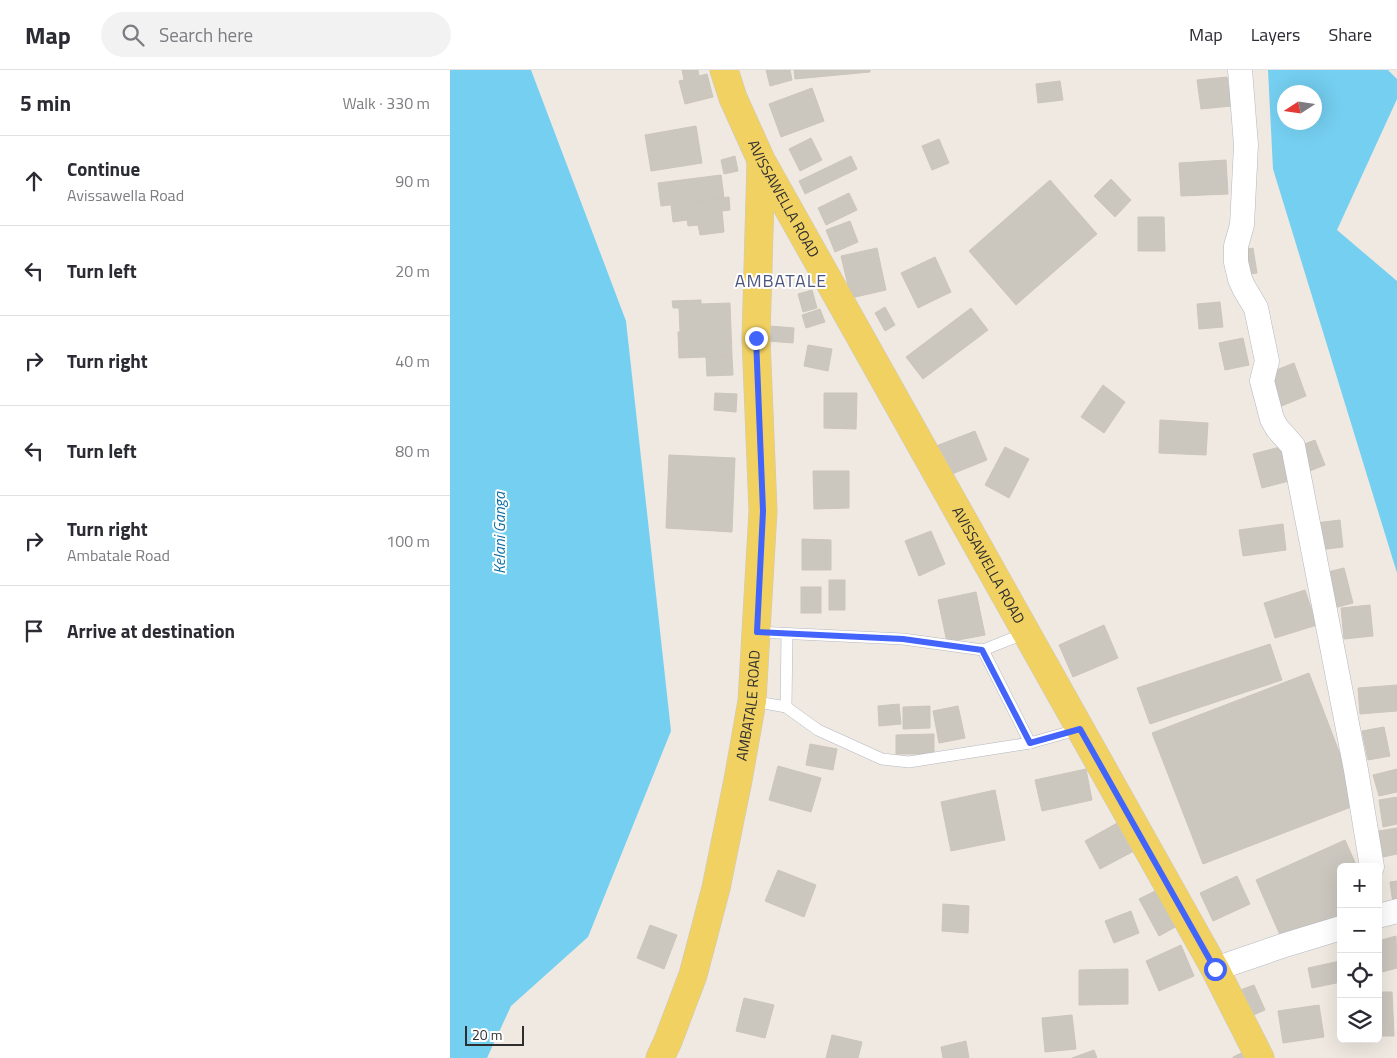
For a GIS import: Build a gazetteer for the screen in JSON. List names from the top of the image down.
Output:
{
  "streets": {
    "main road": ["AVISSAWELLA ROAD", "AMBATALE ROAD"]
  },
  "crossings": [
    ["AVISSAWELLA ROAD", "AMBATALE ROAD"]
  ],
  "districts": ["AMBATALE"],
  "water": ["Kelani Ganga"],
  "scale_bar": "20 m",
  "north": "left",
  "page": {
    "header": "Map",
    "search": "Search here",
    "nav": ["Map", "Layers", "Share"],
    "heading": ["5 min", "Walk · 330 m"],
    "list": [
      ["Continue", "Avissawella Road", "90 m"],
      ["Turn left", "20 m"],
      ["Turn right", "40 m"],
      ["Turn left", "80 m"],
      ["Turn right", "Ambatale Road", "100 m"],
      "Arrive at destination"
    ],
    "map_buttons": ["+", "−"],
    "scale": "20 m"
  }
}
